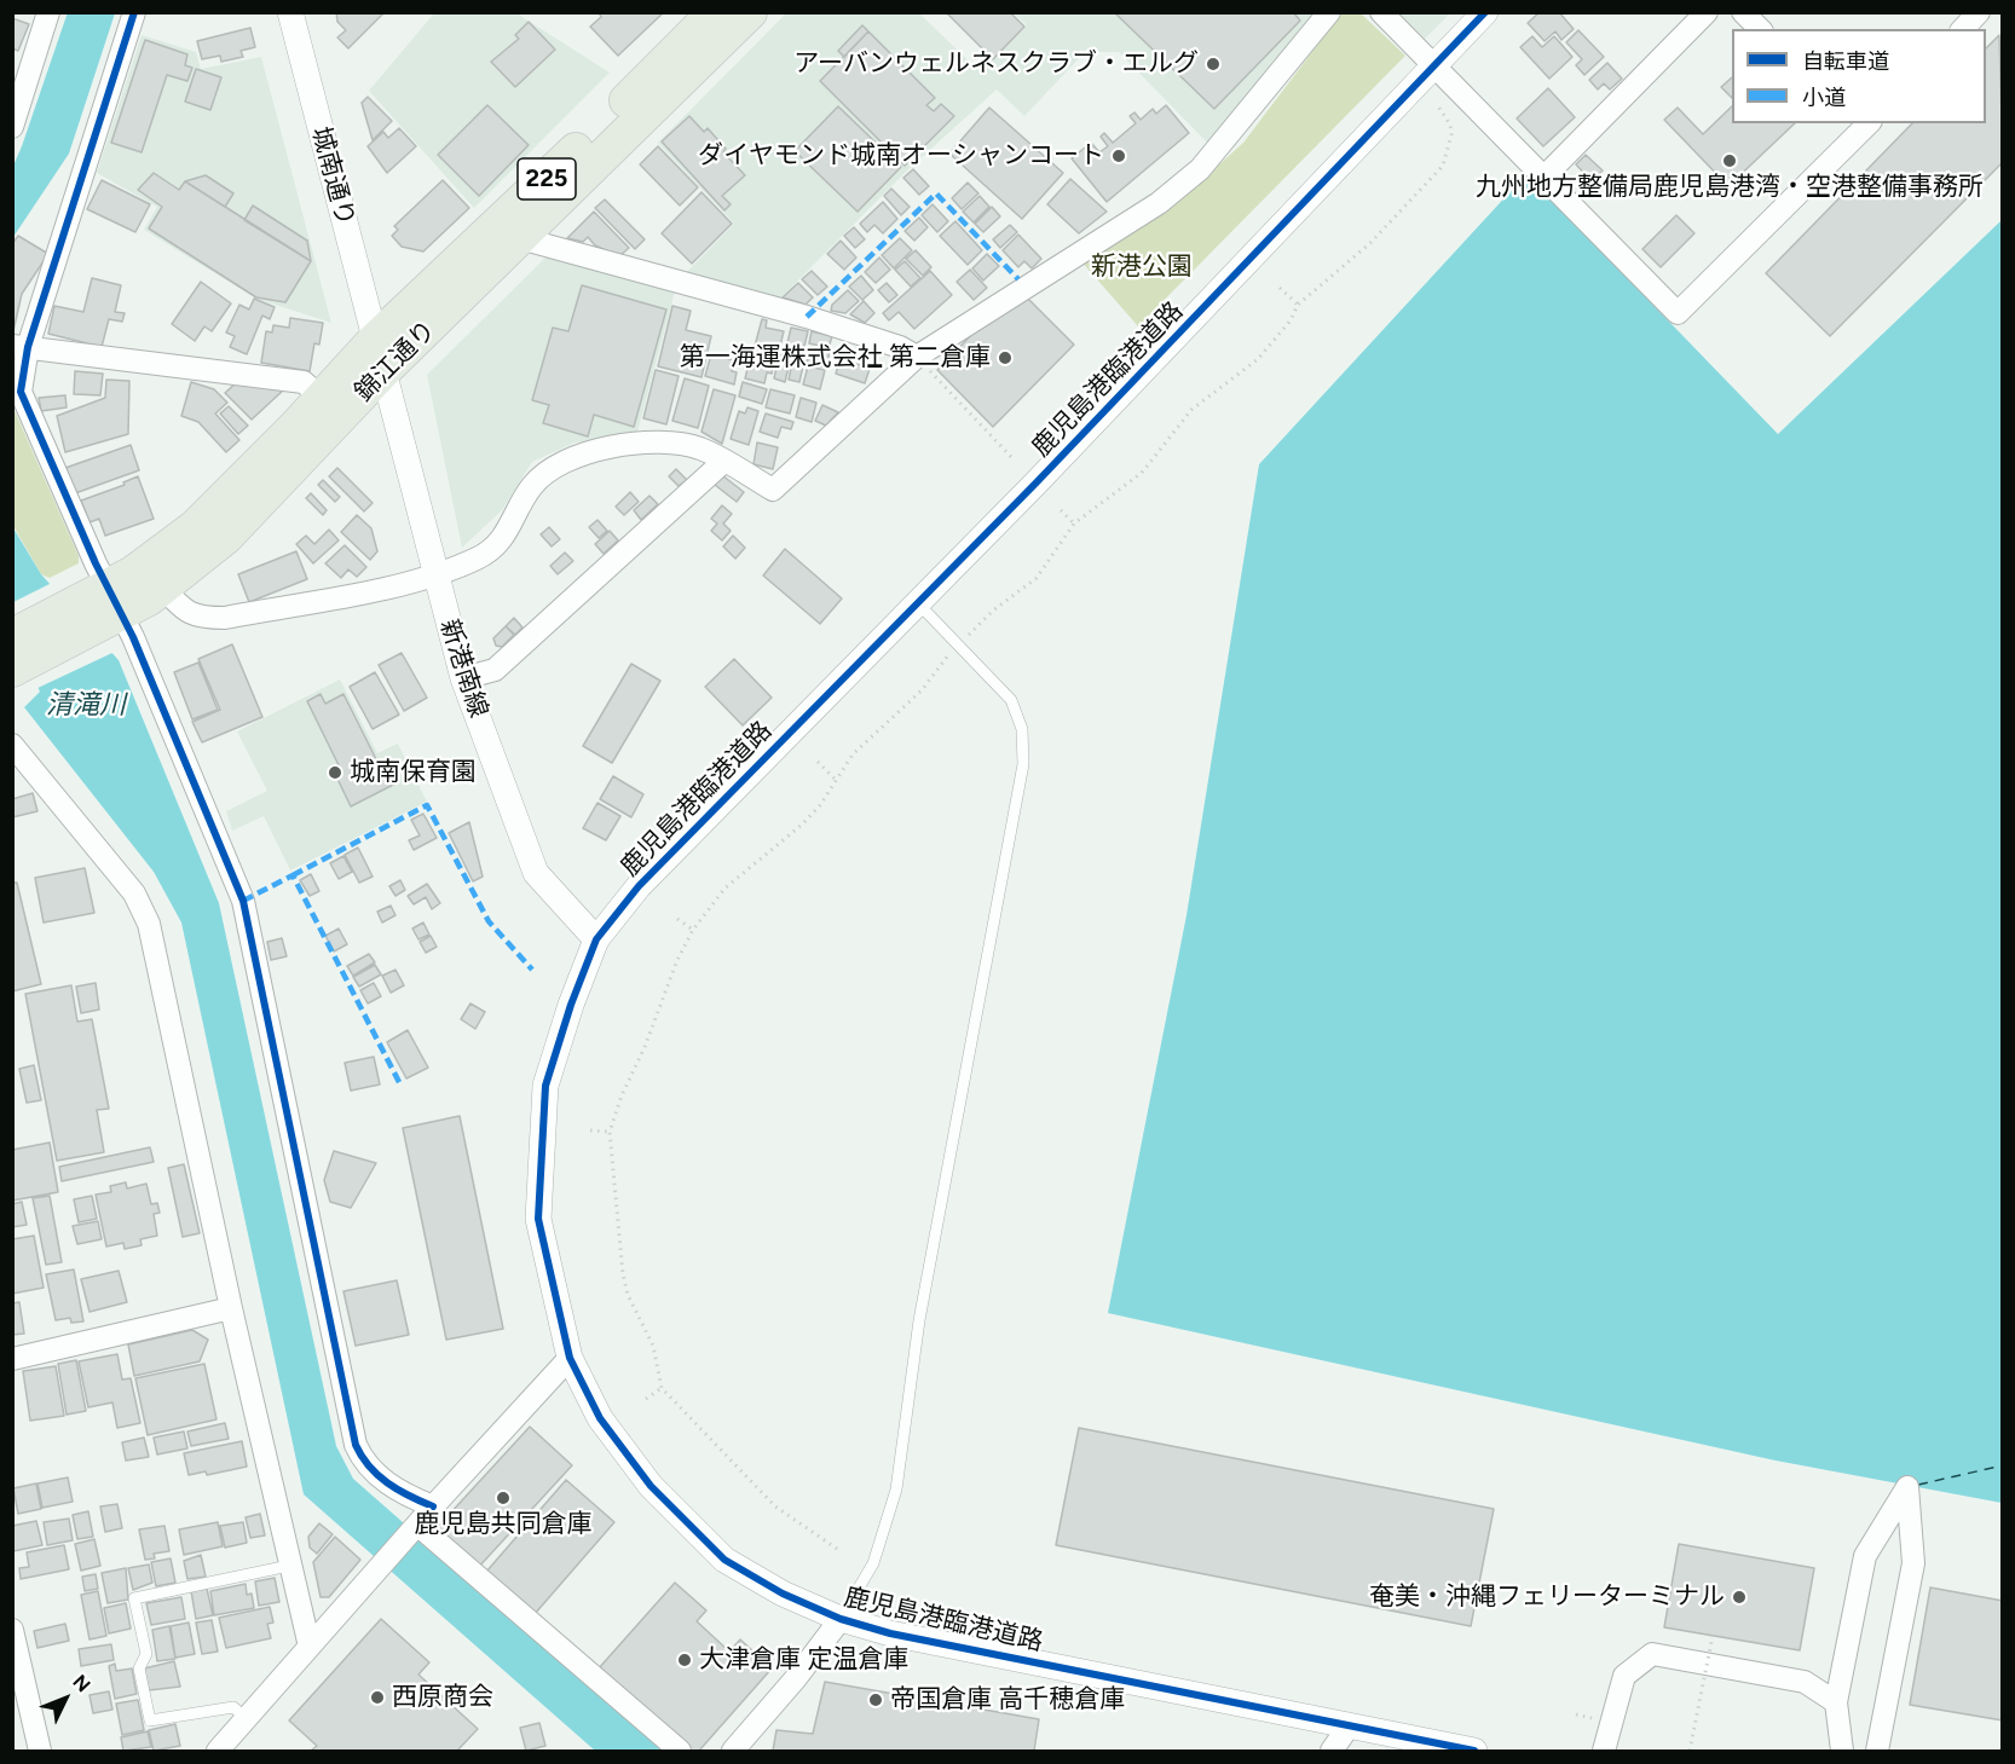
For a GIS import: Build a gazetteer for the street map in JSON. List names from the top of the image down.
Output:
{
  "streets": {
    "highway": ["225", "錦江通り"],
    "street": ["城南通り", "鹿児島港臨港道路", "新港南線"]
  },
  "crossings": [
    ["城南通り", "錦江通り"],
    ["城南通り", "新港南線"],
    ["錦江通り", "新港南線"],
    ["鹿児島港臨港道路", "新港南線"]
  ],
  "water": ["清滝川"],
  "parks": ["新港公園"],
  "places": [
    "アーバンウェルネスクラブ・エルグ",
    "ダイヤモンド城南オーシャンコート",
    "九州地方整備局鹿児島港湾・空港整備事務所",
    "第一海運株式会社 第二倉庫",
    "城南保育園",
    "鹿児島共同倉庫",
    "奄美・沖縄フェリーターミナル",
    "大津倉庫 定温倉庫",
    "西原商会",
    "帝国倉庫 高千穂倉庫"
  ],
  "legend": ["自転車道", "小道"],
  "north": "top right"
}
